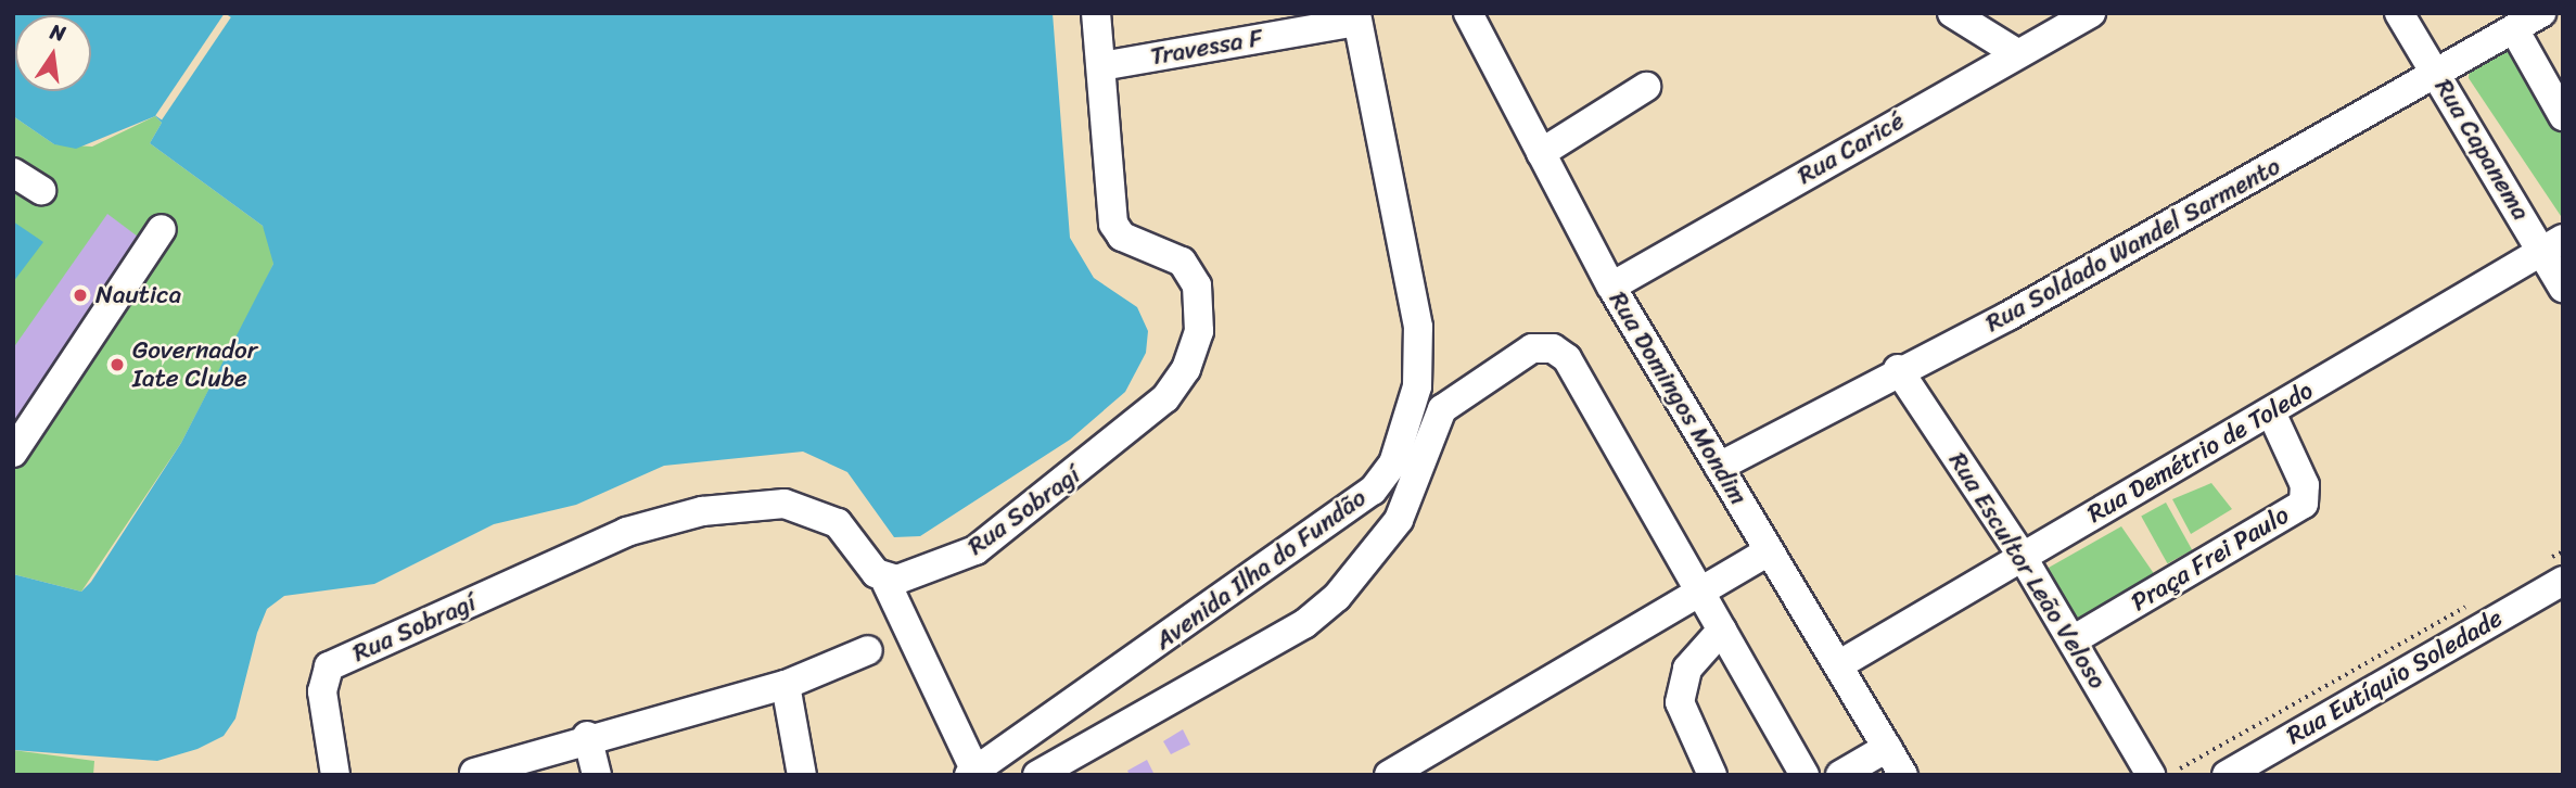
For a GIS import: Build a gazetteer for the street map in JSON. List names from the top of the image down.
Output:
{
  "streets": {
    "street": [
      "Travessa F",
      "Rua Caricé",
      "Rua Capanema",
      "Rua Soldado Wandel Sarmento",
      "Rua Domingos Mondim",
      "Rua Demétrio de Toledo",
      "Rua Sobragí",
      "Praça Frei Paulo",
      "Avenida Ilha do Fundão",
      "Rua Escultor Leão Veloso",
      "Rua Eutíquio Soledade"
    ]
  },
  "crossings": [
    ["Travessa F", "Rua Sobragí"],
    ["Travessa F", "Avenida Ilha do Fundão"],
    ["Rua Caricé", "Rua Domingos Mondim"],
    ["Rua Capanema", "Rua Soldado Wandel Sarmento"],
    ["Rua Capanema", "Rua Demétrio de Toledo"],
    ["Rua Soldado Wandel Sarmento", "Rua Domingos Mondim"],
    ["Rua Soldado Wandel Sarmento", "Rua Escultor Leão Veloso"],
    ["Rua Domingos Mondim", "Rua Demétrio de Toledo"],
    ["Rua Demétrio de Toledo", "Praça Frei Paulo"],
    ["Rua Demétrio de Toledo", "Rua Escultor Leão Veloso"],
    ["Praça Frei Paulo", "Rua Escultor Leão Veloso"]
  ],
  "places": ["Nautica", "Governador Iate Clube"],
  "north": "top"
}
